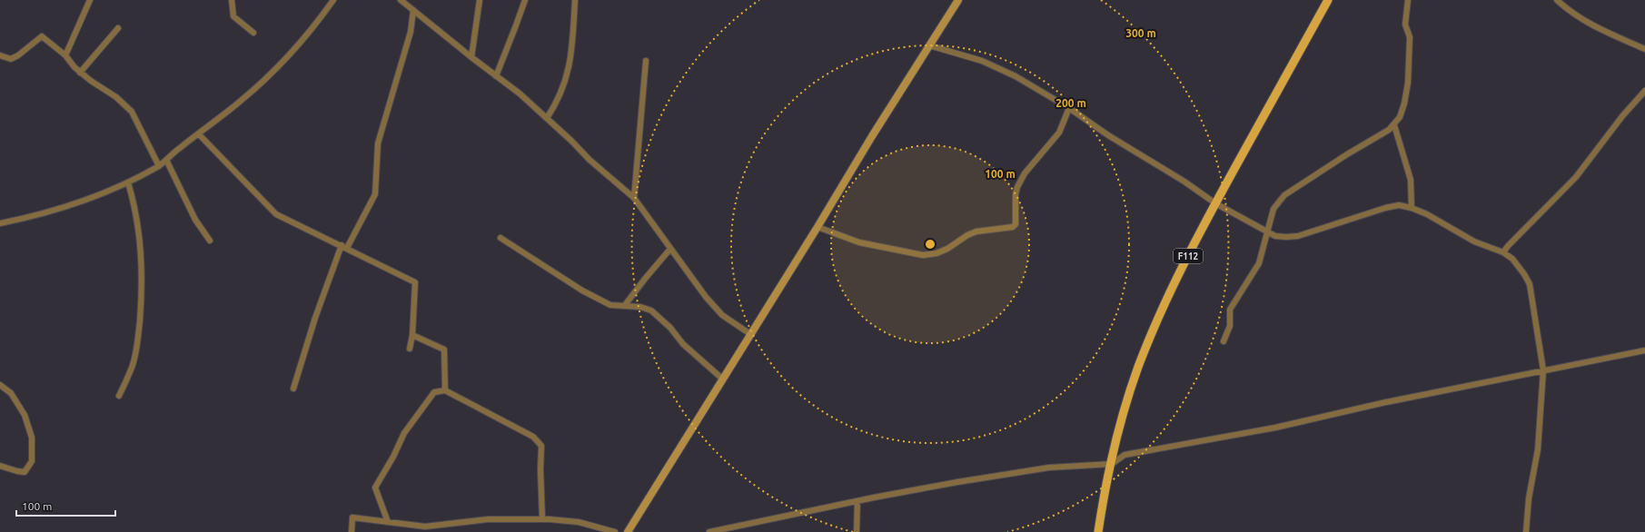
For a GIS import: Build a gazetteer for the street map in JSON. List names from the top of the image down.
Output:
{
  "streets": {
    "main road": ["F112"]
  },
  "scale_bar": "100 m",
  "rings": ["300 m", "200 m", "100 m"]
}
